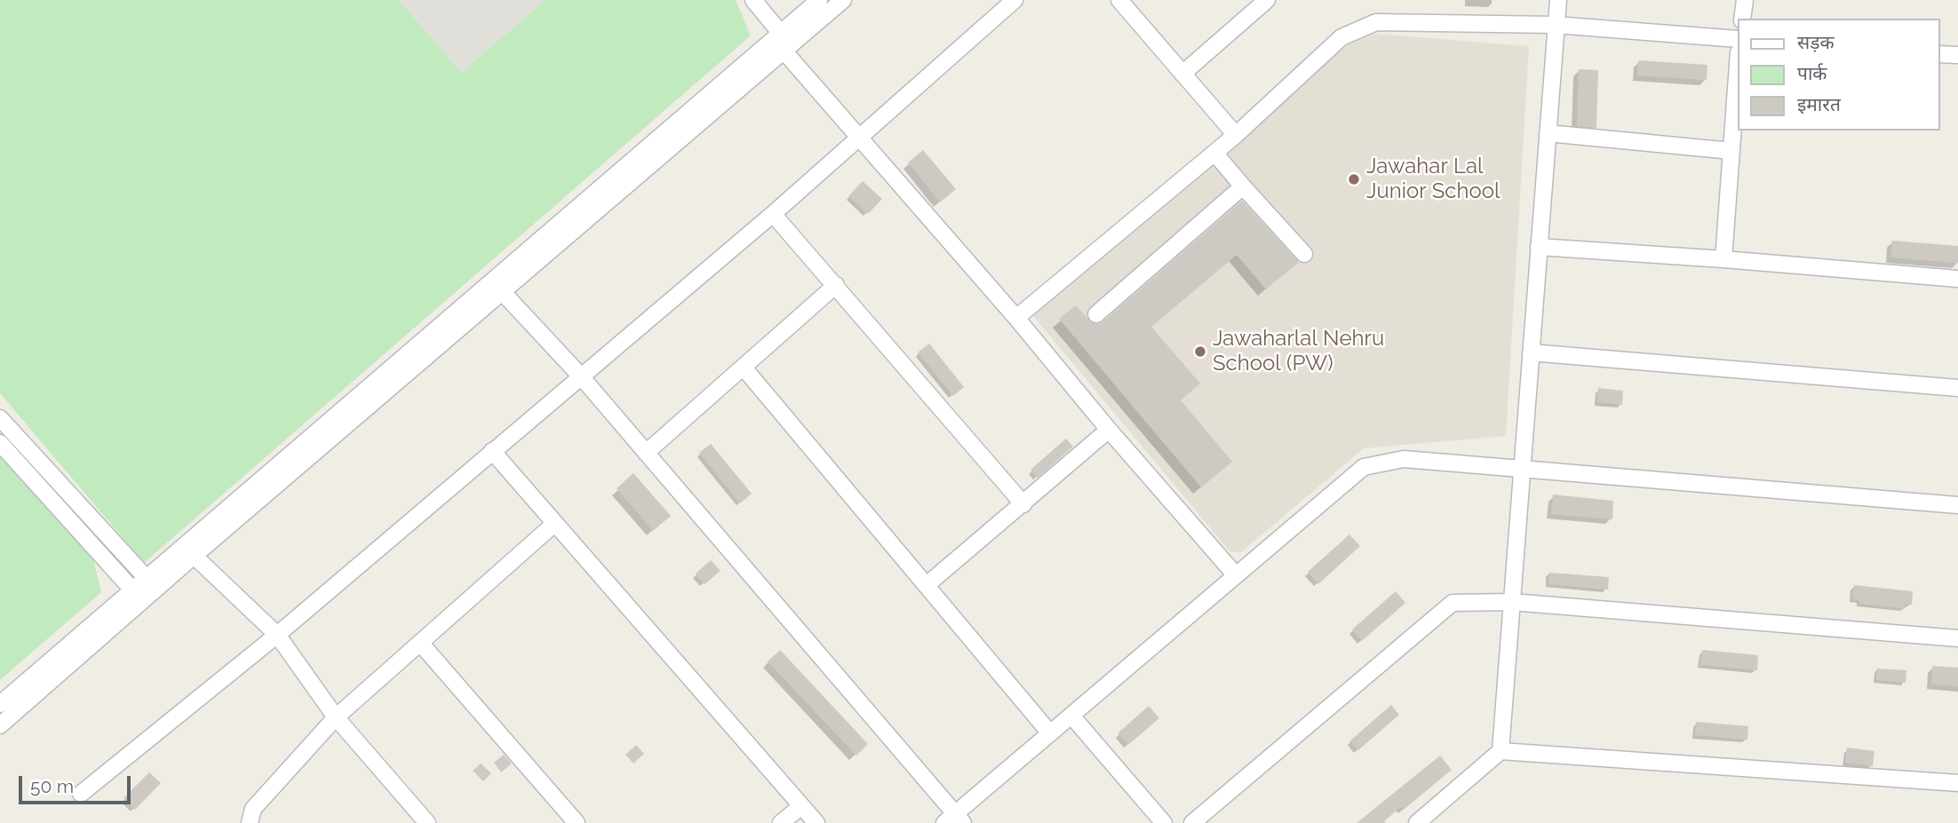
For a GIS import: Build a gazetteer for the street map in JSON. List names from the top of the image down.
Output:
{
  "places": ["Jawahar Lal Junior School", "Jawaharlal Nehru School (PW)"],
  "legend": ["सड़क", "पार्क", "इमारत"],
  "scale_bar": "50 m"
}
